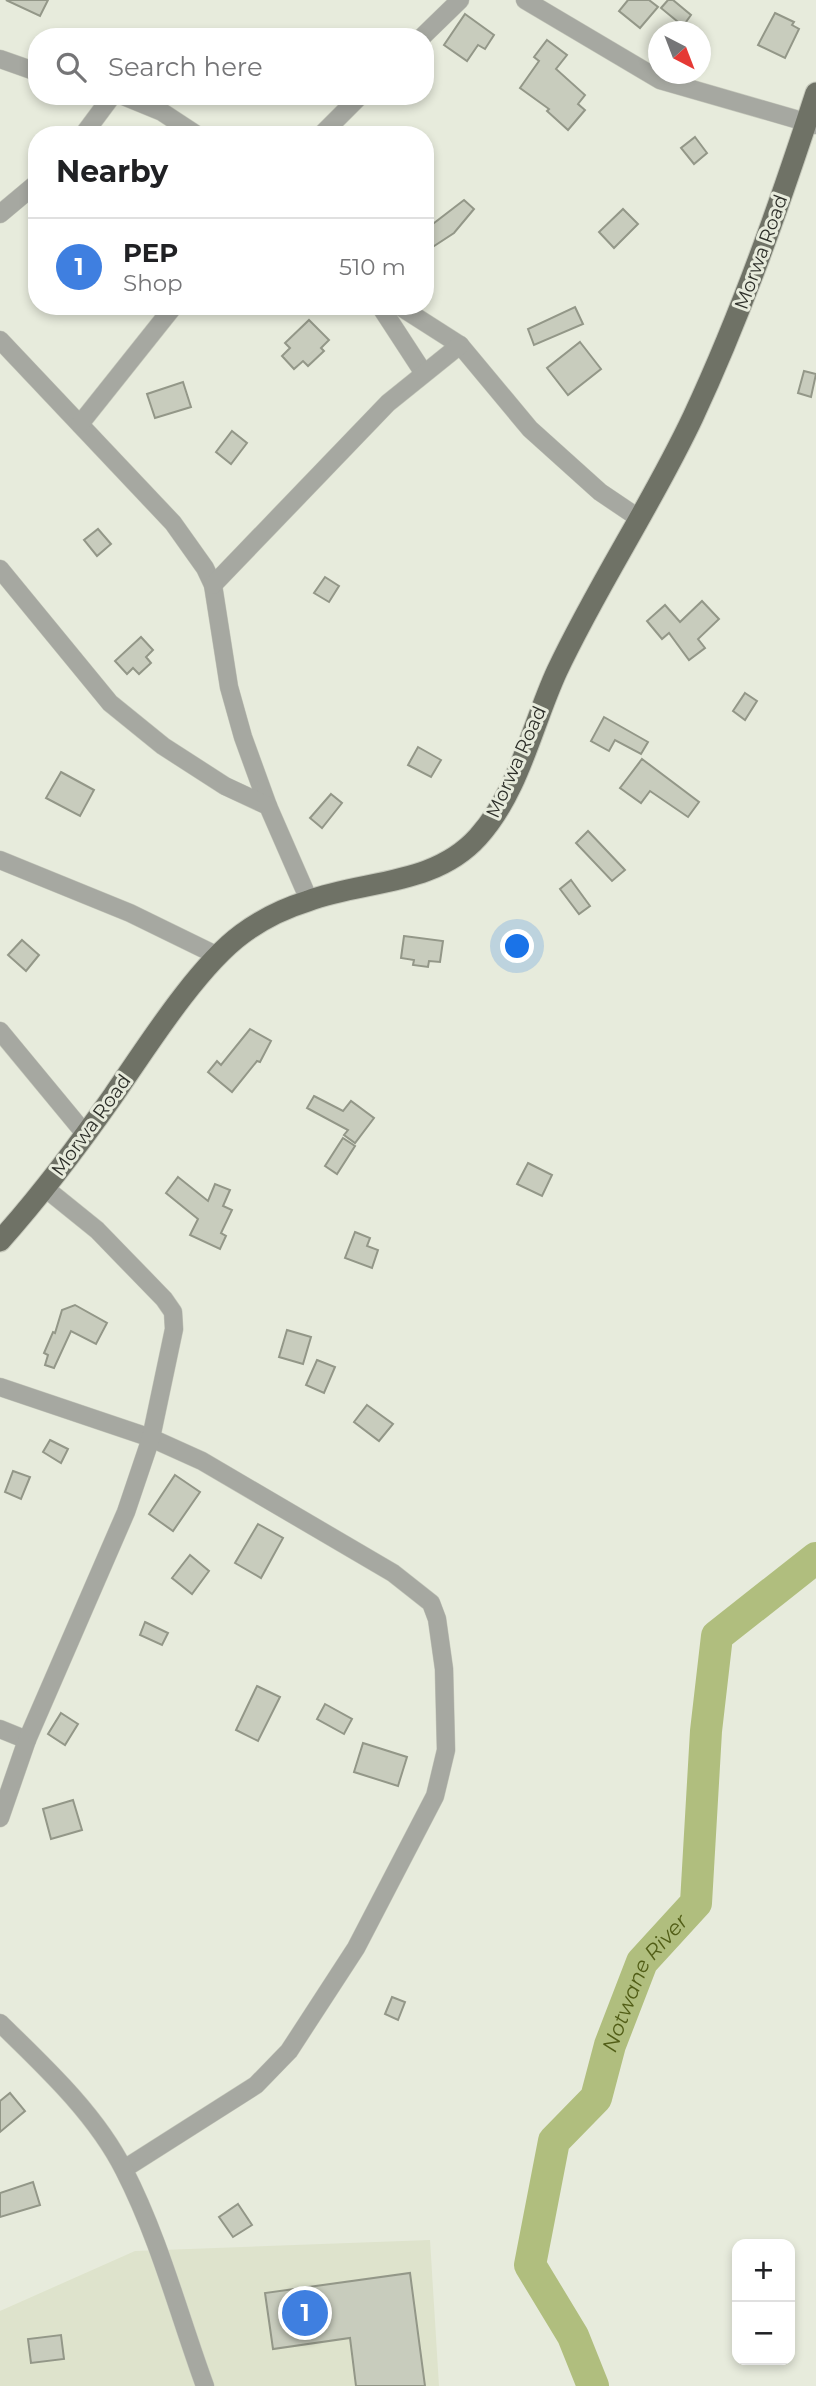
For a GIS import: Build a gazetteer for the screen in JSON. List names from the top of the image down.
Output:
{
  "streets": {
    "main road": ["Morwa Road"]
  },
  "water": ["Notwane River"],
  "north": "bottom right",
  "page": {
    "search": "Search here",
    "heading": "Nearby",
    "list": [
      {
        "mark": "1",
        "name": "PEP",
        "note": "Shop",
        "value": "510 m"
      }
    ],
    "map_buttons": ["+", "−"],
    "pins": "1"
  }
}
